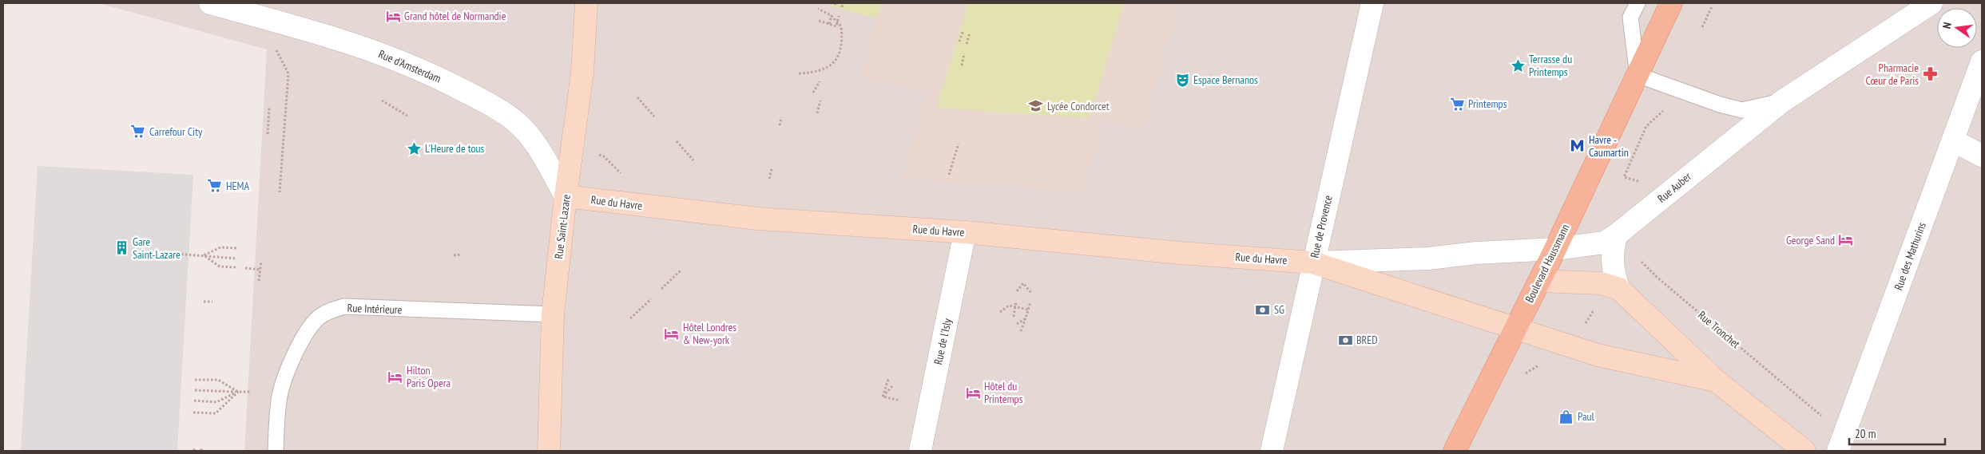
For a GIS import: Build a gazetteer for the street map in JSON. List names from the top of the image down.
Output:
{
  "streets": {
    "main road": ["Rue du Havre", "Rue Saint-Lazare", "Boulevard Haussmann"],
    "street": [
      "Rue d'Amsterdam",
      "Rue Auber",
      "Rue de Provence",
      "Rue des Mathurins",
      "Rue de l'Isly"
    ],
    "lane": ["Rue Intérieure"],
    "path": ["Rue Tronchet"]
  },
  "crossings": [
    ["Rue d'Amsterdam", "Rue du Havre"],
    ["Rue d'Amsterdam", "Rue Saint-Lazare"],
    ["Rue Auber", "Rue du Havre"],
    ["Rue Auber", "Boulevard Haussmann"],
    ["Rue Auber", "Rue Tronchet"],
    ["Rue du Havre", "Rue Saint-Lazare"],
    ["Rue du Havre", "Rue de Provence"],
    ["Rue du Havre", "Boulevard Haussmann"],
    ["Rue du Havre", "Rue de l'Isly"],
    ["Rue Saint-Lazare", "Rue Intérieure"],
    ["Rue des Mathurins", "Rue Tronchet"]
  ],
  "places": {
    "hotel": [
      "Grand hôtel de Normandie",
      "George Sand",
      "Hôtel Londres & New-york",
      "Hilton Paris Opera",
      "Hôtel du Printemps"
    ],
    "place": ["Terrasse du Printemps", "L'Heure de tous"],
    "pharmacy": ["Pharmacie Cœur de Paris"],
    "theatre": ["Espace Bernanos"],
    "supermarket": ["Printemps", "Carrefour City", "HEMA"],
    "school or university": ["Lycée Condorcet"],
    "metro station": ["Havre - Caumartin"],
    "building": ["Gare Saint-Lazare"],
    "bank": ["SG", "BRED"],
    "shop": ["Paul"]
  },
  "scale_bar": "20 m",
  "north": "left"
}
